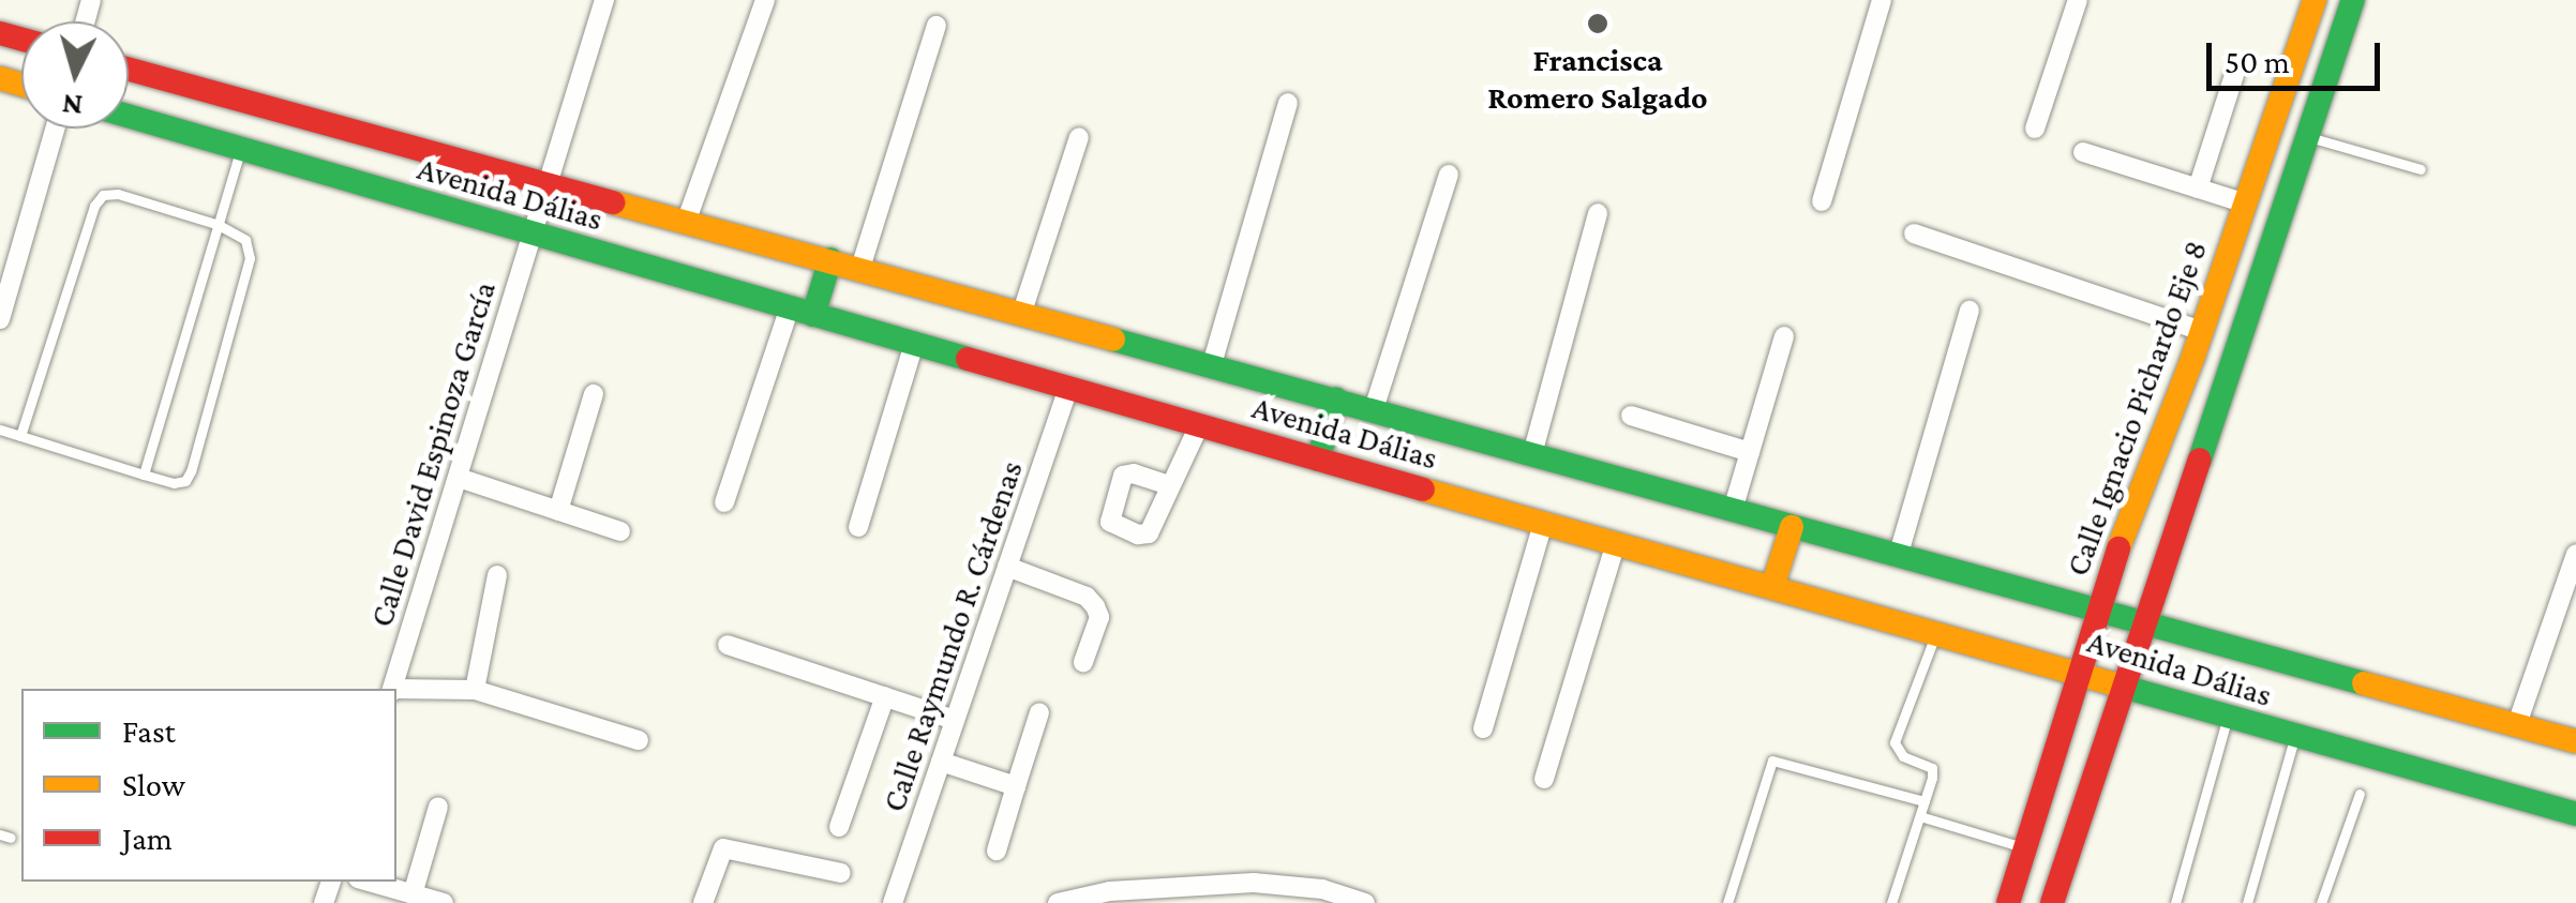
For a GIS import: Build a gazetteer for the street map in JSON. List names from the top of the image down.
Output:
{
  "streets": {
    "main road": ["Avenida Dálias", "Calle Ignacio Pichardo Eje 8"],
    "street": ["Calle David Espinoza García", "Calle Raymundo R. Cárdenas"]
  },
  "crossings": [
    ["Avenida Dálias", "Calle Ignacio Pichardo Eje 8"],
    ["Avenida Dálias", "Calle David Espinoza García"],
    ["Avenida Dálias", "Calle Raymundo R. Cárdenas"]
  ],
  "places": ["Francisca Romero Salgado"],
  "legend": ["Fast", "Slow", "Jam"],
  "scale_bar": "50 m",
  "north": "bottom"
}
